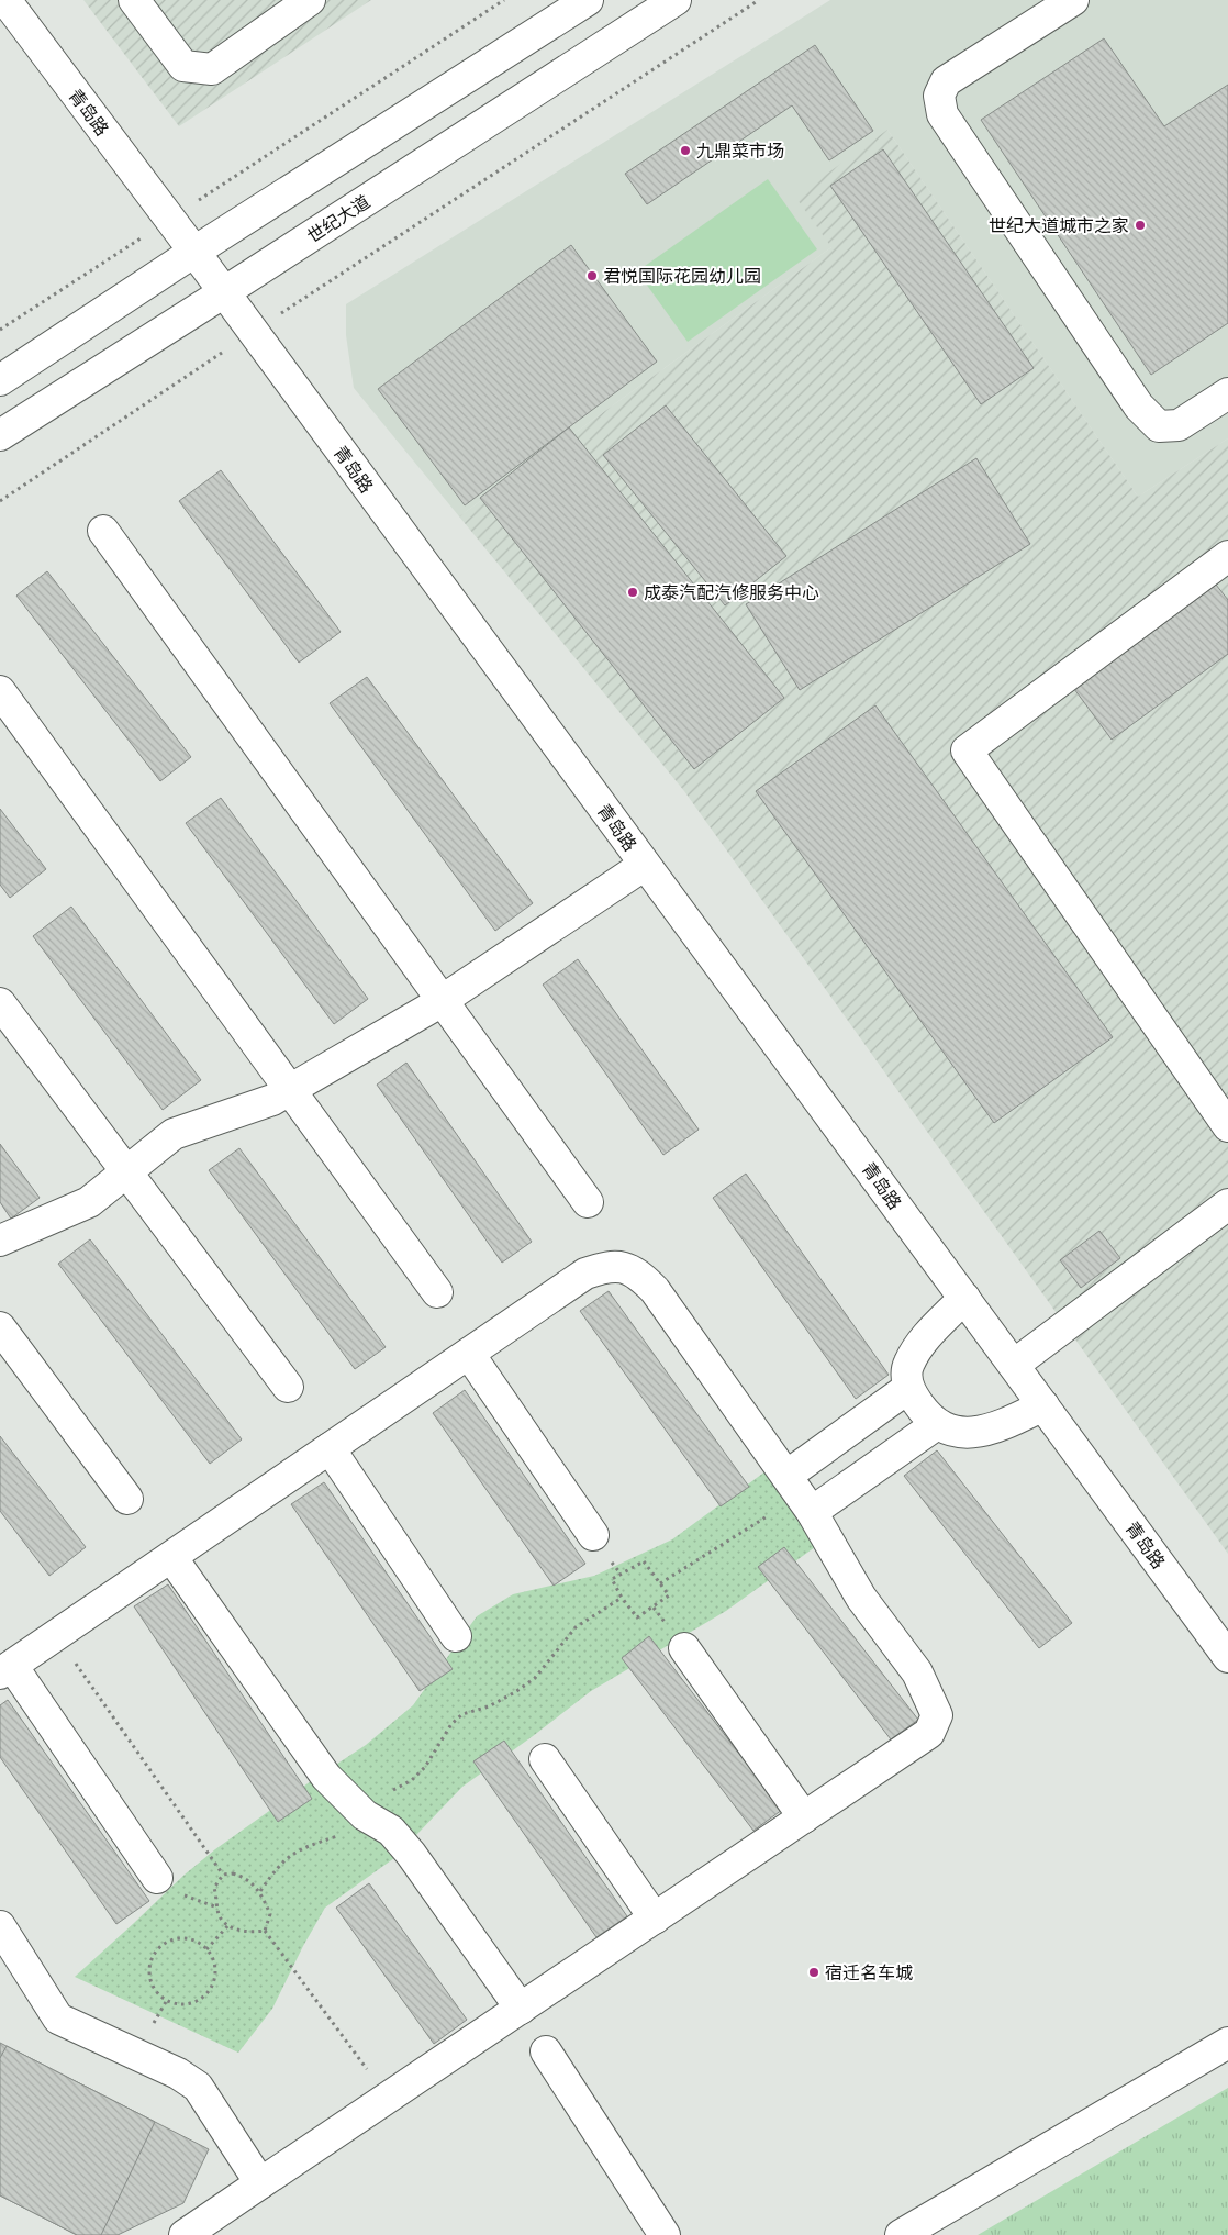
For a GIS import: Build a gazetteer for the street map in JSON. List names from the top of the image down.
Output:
{
  "streets": {
    "street": ["青岛路", "世纪大道"]
  },
  "crossings": [
    ["青岛路", "世纪大道"]
  ],
  "places": [
    "九鼎菜市场",
    "世纪大道城市之家",
    "君悦国际花园幼儿园",
    "成泰汽配汽修服务中心",
    "宿迁名车城"
  ]
}
